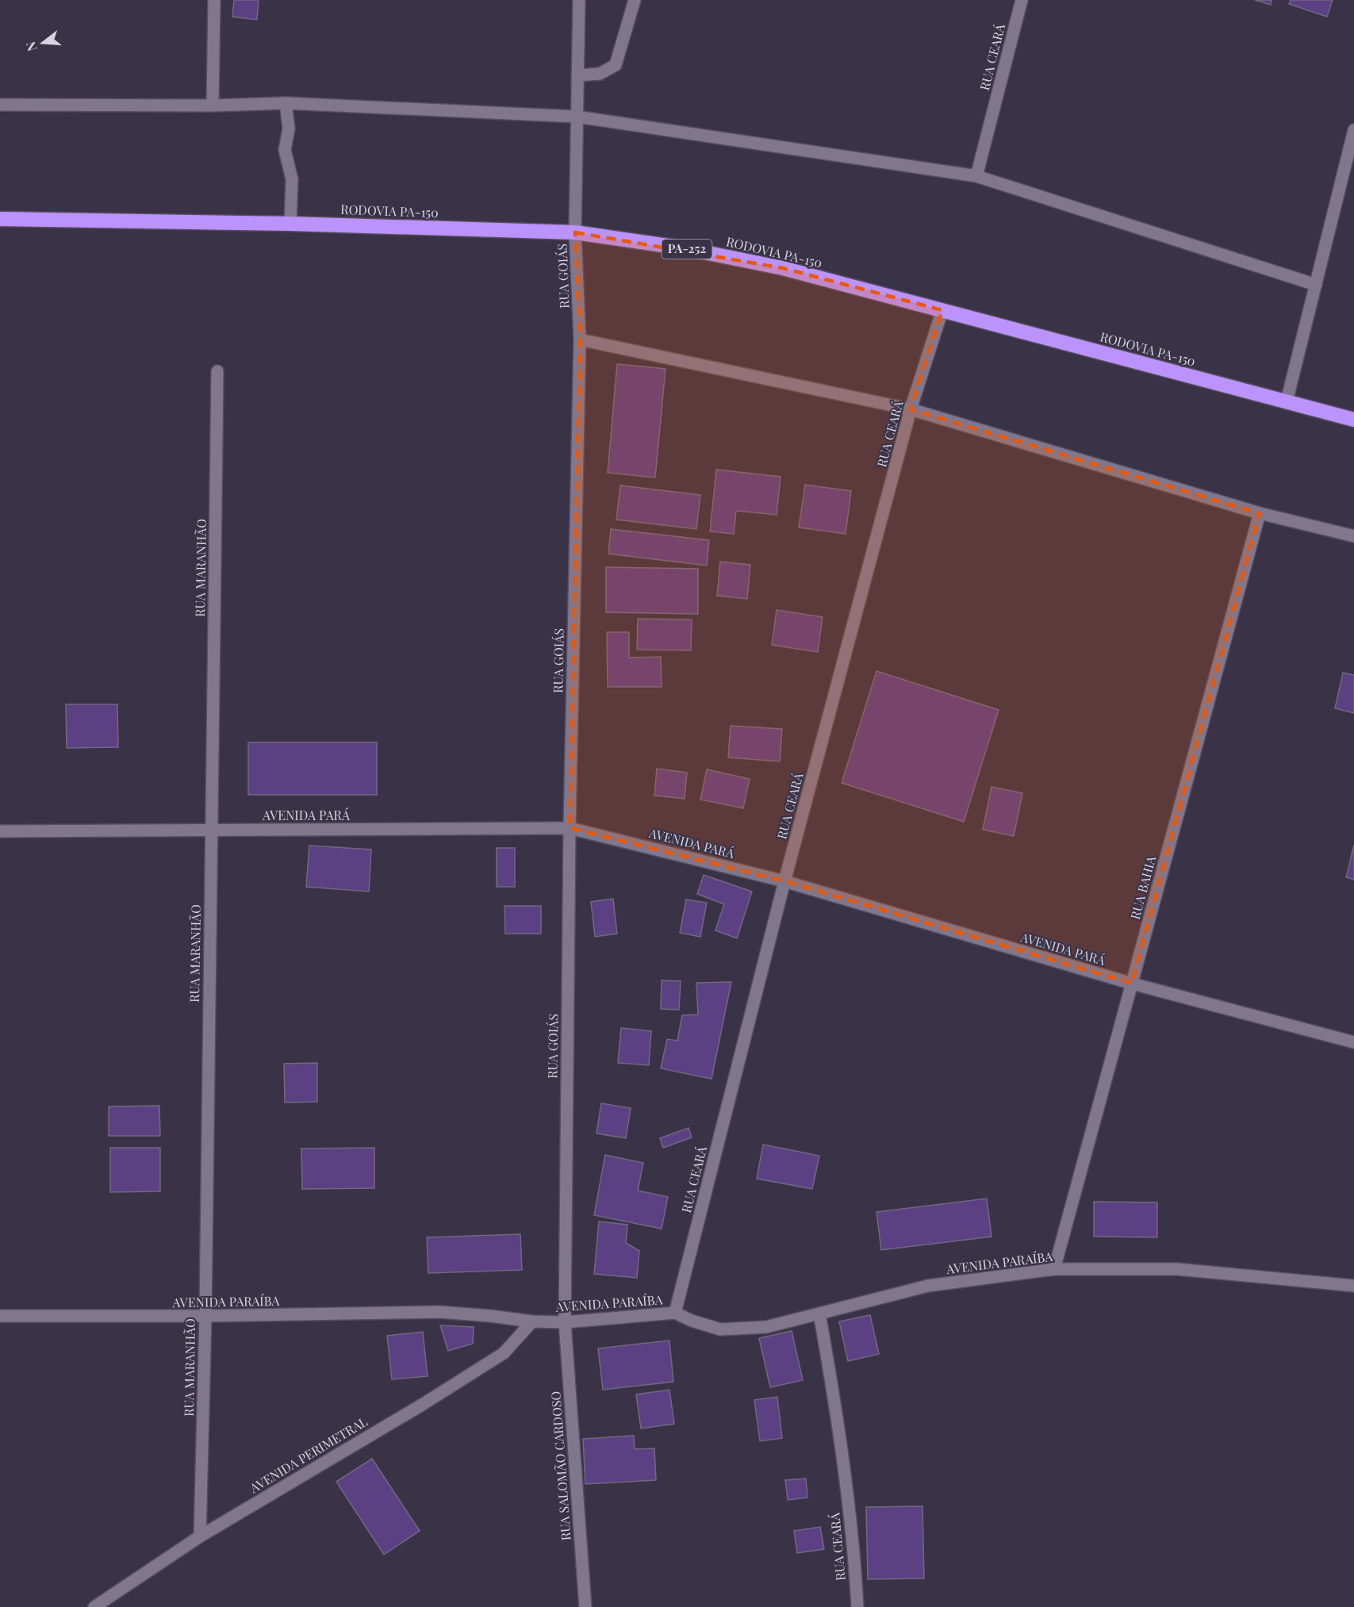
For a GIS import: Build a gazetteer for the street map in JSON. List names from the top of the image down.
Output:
{
  "streets": {
    "highway": ["RODOVIA PA-150", "PA-252"],
    "street": [
      "RUA CEARÁ",
      "RUA GOIÁS",
      "RUA MARANHÃO",
      "AVENIDA PARÁ",
      "RUA BAHIA",
      "AVENIDA PARAÍBA",
      "AVENIDA PERIMETRAL",
      "RUA SALOMÃO CARDOSO"
    ]
  },
  "crossings": [
    ["RUA CEARÁ", "RODOVIA PA-150"],
    ["RUA CEARÁ", "AVENIDA PARÁ"],
    ["RUA CEARÁ", "AVENIDA PARAÍBA"],
    ["RODOVIA PA-150", "RUA GOIÁS"],
    ["RUA GOIÁS", "AVENIDA PARÁ"],
    ["RUA GOIÁS", "AVENIDA PARAÍBA"],
    ["RUA GOIÁS", "RUA SALOMÃO CARDOSO"],
    ["RUA MARANHÃO", "AVENIDA PARÁ"],
    ["RUA MARANHÃO", "AVENIDA PARAÍBA"],
    ["RUA MARANHÃO", "AVENIDA PERIMETRAL"],
    ["AVENIDA PARÁ", "RUA BAHIA"],
    ["RUA BAHIA", "AVENIDA PARAÍBA"],
    ["AVENIDA PARAÍBA", "AVENIDA PERIMETRAL"],
    ["AVENIDA PARAÍBA", "RUA SALOMÃO CARDOSO"]
  ],
  "north": "left"
}
